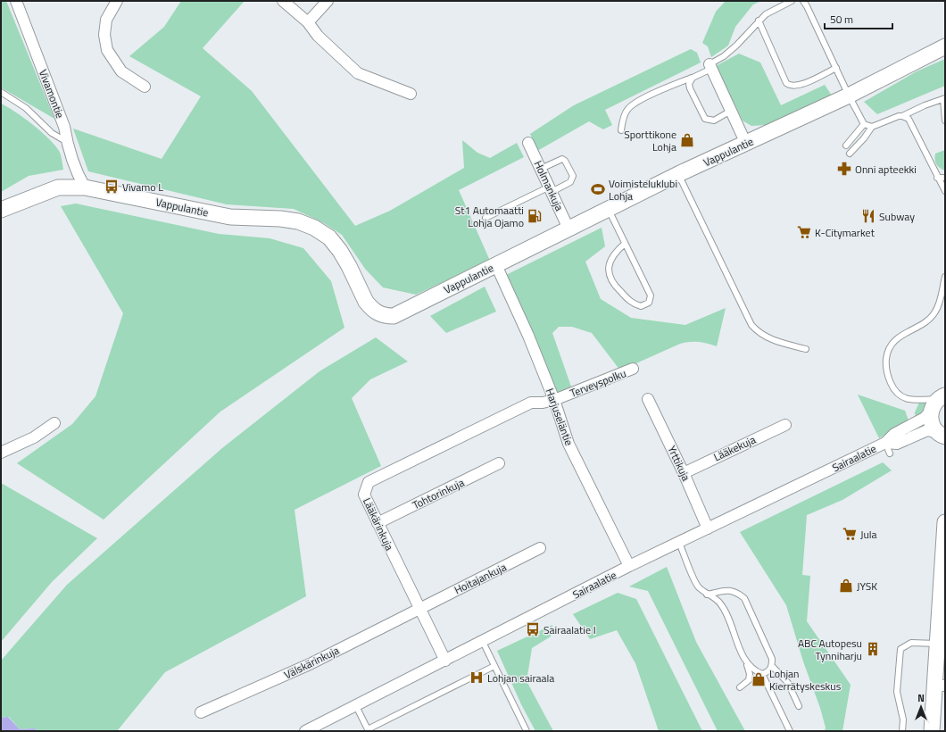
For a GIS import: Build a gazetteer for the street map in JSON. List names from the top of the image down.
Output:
{
  "streets": {
    "street": [
      "Vivamontie",
      "Vappulantie",
      "Holmankuja",
      "Terveyspolku",
      "Harjuseläntie",
      "Lääkekuja",
      "Sairaalatie",
      "Yrttikuja",
      "Tohtorinkuja",
      "Lääkärinkuja",
      "Hoitajankuja",
      "Välskärinkuja"
    ]
  },
  "crossings": [
    ["Vivamontie", "Vappulantie"],
    ["Vappulantie", "Holmankuja"],
    ["Vappulantie", "Harjuseläntie"],
    ["Terveyspolku", "Harjuseläntie"],
    ["Terveyspolku", "Lääkärinkuja"],
    ["Harjuseläntie", "Sairaalatie"],
    ["Lääkekuja", "Yrttikuja"],
    ["Sairaalatie", "Yrttikuja"],
    ["Sairaalatie", "Lääkärinkuja"],
    ["Tohtorinkuja", "Lääkärinkuja"],
    ["Lääkärinkuja", "Hoitajankuja"],
    ["Lääkärinkuja", "Välskärinkuja"],
    ["Hoitajankuja", "Välskärinkuja"]
  ],
  "places": {
    "shop": ["Sporttikone Lohja", "JYSK", "Lohjan Kierrätyskeskus"],
    "pharmacy": ["Onni apteekki"],
    "bus stop": ["Vivamo L", "Sairaalatie I"],
    "sports": ["Voimisteluklubi Lohja"],
    "fuel station": ["St1 Automaatti Lohja Ojamo"],
    "restaurant": ["Subway"],
    "supermarket": ["K-Citymarket", "Jula"],
    "building": ["ABC Autopesu Tynniharju"],
    "hospital": ["Lohjan sairaala"]
  },
  "scale_bar": "50 m",
  "north": "top"
}
